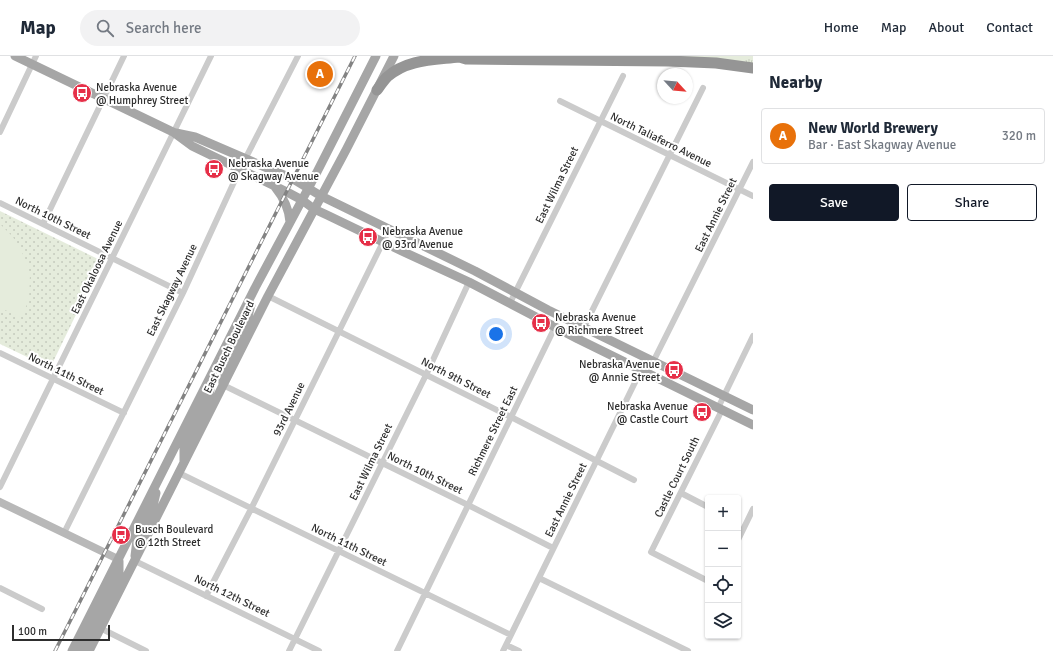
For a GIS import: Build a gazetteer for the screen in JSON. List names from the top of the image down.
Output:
{
  "streets": {
    "main road": ["East Busch Boulevard"],
    "street": [
      "North Taliaferro Avenue",
      "East Wilma Street",
      "East Annie Street",
      "North 10th Street",
      "East Okaloosa Avenue",
      "East Skagway Avenue",
      "North 11th Street",
      "North 9th Street",
      "93rd Avenue",
      "Richmere Street East",
      "Castle Court South",
      "North 12th Street"
    ]
  },
  "crossings": [
    ["North Taliaferro Avenue", "East Wilma Street"],
    ["North Taliaferro Avenue", "East Annie Street"],
    ["East Wilma Street", "North 10th Street"],
    ["East Wilma Street", "North 11th Street"],
    ["East Wilma Street", "North 9th Street"],
    ["East Wilma Street", "North 12th Street"],
    ["East Annie Street", "North 10th Street"],
    ["East Annie Street", "North 11th Street"],
    ["East Annie Street", "North 9th Street"],
    ["North 10th Street", "East Okaloosa Avenue"],
    ["North 10th Street", "East Skagway Avenue"],
    ["North 10th Street", "East Busch Boulevard"],
    ["North 10th Street", "93rd Avenue"],
    ["North 10th Street", "Richmere Street East"],
    ["East Okaloosa Avenue", "North 11th Street"],
    ["East Skagway Avenue", "North 11th Street"],
    ["East Busch Boulevard", "North 11th Street"],
    ["East Busch Boulevard", "North 9th Street"],
    ["East Busch Boulevard", "North 12th Street"],
    ["North 11th Street", "93rd Avenue"],
    ["North 11th Street", "Richmere Street East"],
    ["North 9th Street", "93rd Avenue"],
    ["North 9th Street", "Richmere Street East"],
    ["93rd Avenue", "North 12th Street"]
  ],
  "places": {
    "bus stop": [
      "Nebraska Avenue @ Humphrey Street",
      "Nebraska Avenue @ Skagway Avenue",
      "Nebraska Avenue @ 93rd Avenue",
      "Nebraska Avenue @ Richmere Street",
      "Nebraska Avenue @ Annie Street",
      "Nebraska Avenue @ Castle Court",
      "Busch Boulevard @ 12th Street"
    ]
  },
  "scale_bar": "100 m",
  "north": "bottom right",
  "page": {
    "header": "Map",
    "search": "Search here",
    "nav": [
      "Home",
      "Map",
      "About",
      "Contact"
    ],
    "heading": "Nearby",
    "pins": "A",
    "list": [
      {
        "mark": "A",
        "name": "New World Brewery",
        "note": "Bar · East Skagway Avenue",
        "value": "320 m"
      }
    ],
    "buttons": ["Save", "Share"],
    "map_buttons": ["+", "−"],
    "scale": "100 m"
  }
}
